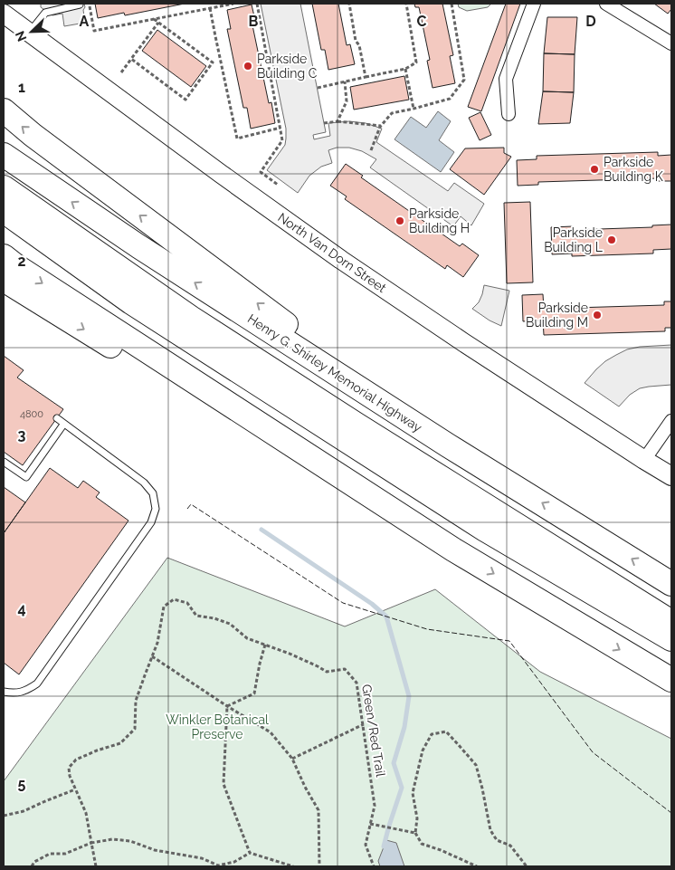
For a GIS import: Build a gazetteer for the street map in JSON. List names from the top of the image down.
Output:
{
  "streets": {
    "highway": ["Henry G. Shirley Memorial Highway"],
    "main road": ["North Van Dorn Street"],
    "path": ["Green/Red Trail"]
  },
  "parks": ["Winkler Botanical Preserve"],
  "places": [
    "Parkside Building C",
    "Parkside Building K",
    "Parkside Building H",
    "Parkside Building L",
    "Parkside Building M"
  ],
  "house_numbers": ["4800"],
  "north": "bottom left",
  "grid": {
    "columns": [
      "A",
      "B",
      "C",
      "D"
    ],
    "rows": [
      "1",
      "2",
      "3",
      "4",
      "5"
    ]
  }
}
